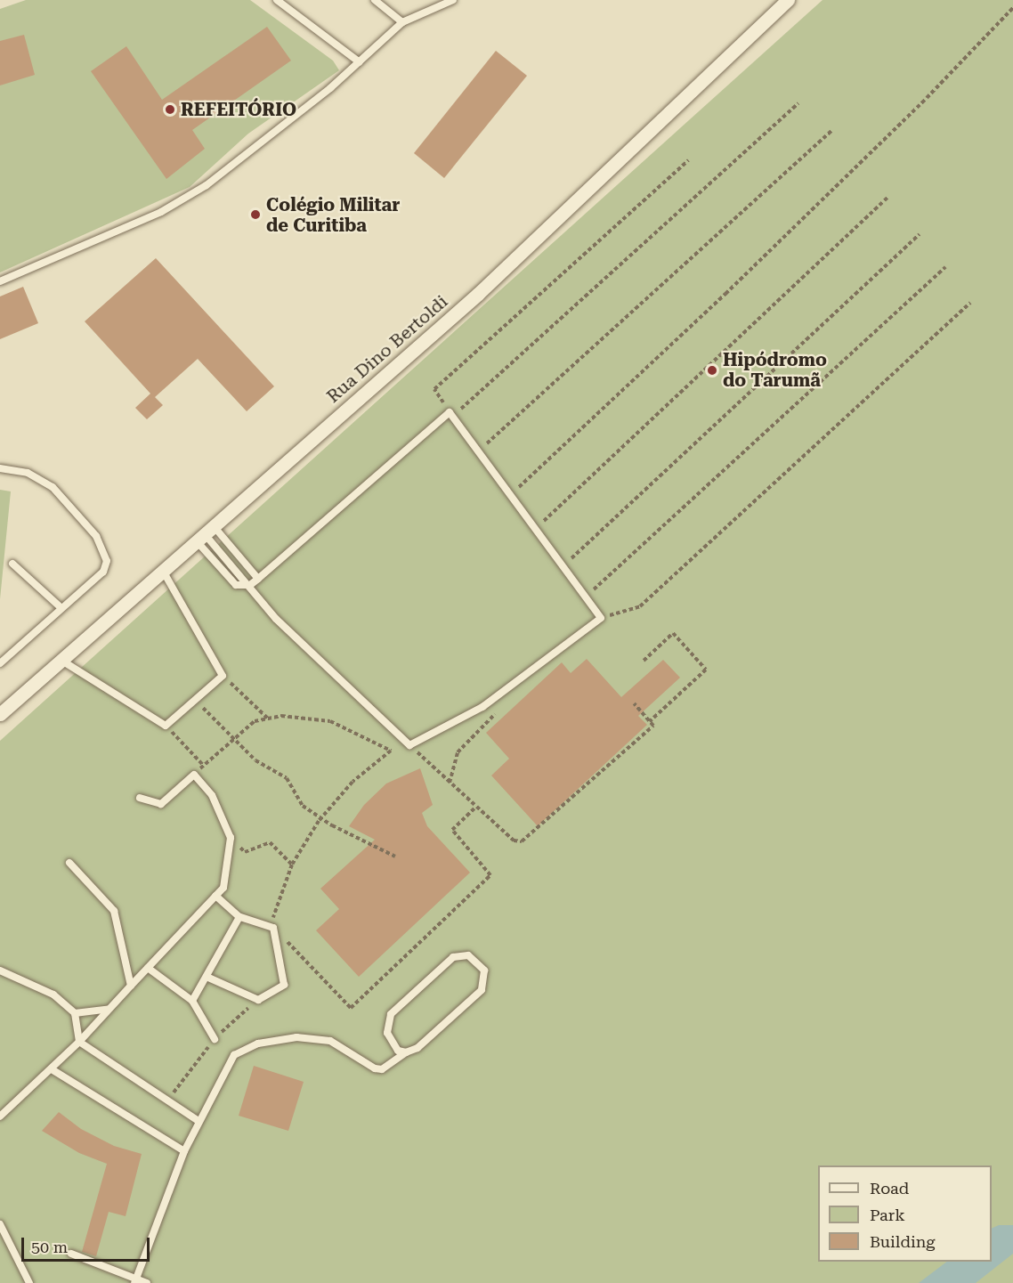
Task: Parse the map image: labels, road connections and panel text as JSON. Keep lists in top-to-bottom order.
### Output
{
  "streets": {
    "street": ["Rua Dino Bertoldi"]
  },
  "places": ["REFEITÓRIO", "Colégio Militar de Curitiba", "Hipódromo do Tarumã"],
  "legend": ["Road", "Park", "Building"],
  "scale_bar": "50 m"
}
